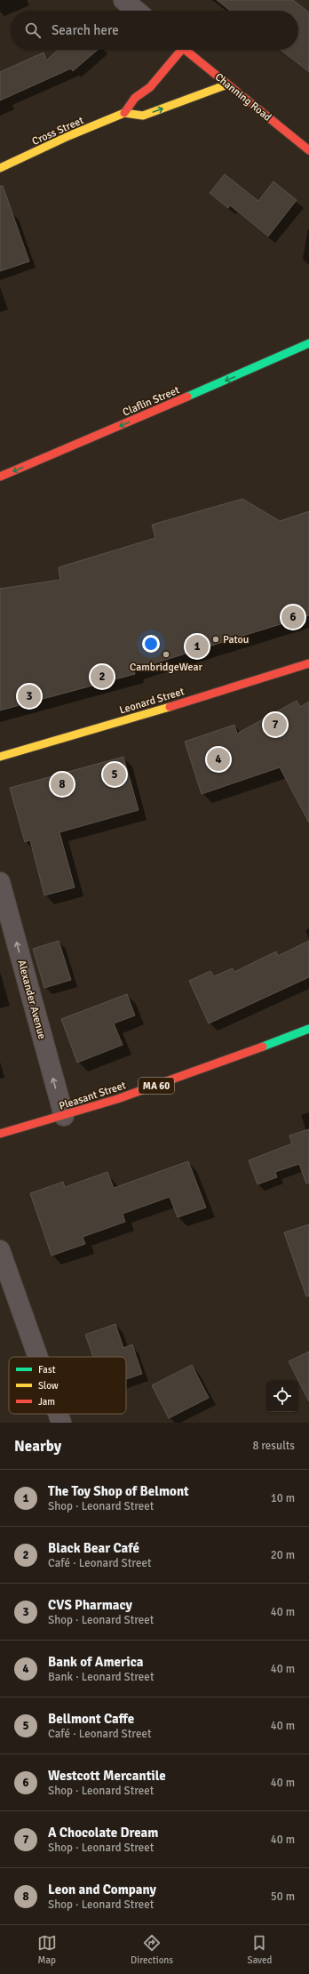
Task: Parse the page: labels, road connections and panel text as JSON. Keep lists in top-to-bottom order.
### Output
{
  "streets": {
    "street": [
      "Channing Road",
      "Cross Street",
      "Claflin Street",
      "Leonard Street",
      "Alexander Avenue",
      "MA 60",
      "Pleasant Street"
    ]
  },
  "crossings": [
    ["Channing Road", "Cross Street"],
    ["Alexander Avenue", "Pleasant Street"]
  ],
  "one_way": ["Cross Street", "Claflin Street", "Alexander Avenue"],
  "places": ["Patou", "CambridgeWear"],
  "legend": ["Fast", "Slow", "Jam"],
  "page": {
    "search": "Search here",
    "pins": [
      "6",
      "1",
      "2",
      "3",
      "7",
      "4",
      "5",
      "8"
    ],
    "heading": ["Nearby", "8 results"],
    "list": [
      {
        "mark": "1",
        "name": "The Toy Shop of Belmont",
        "note": "Shop · Leonard Street",
        "value": "10 m"
      },
      {
        "mark": "2",
        "name": "Black Bear Café",
        "note": "Café · Leonard Street",
        "value": "20 m"
      },
      {
        "mark": "3",
        "name": "CVS Pharmacy",
        "note": "Shop · Leonard Street",
        "value": "40 m"
      },
      {
        "mark": "4",
        "name": "Bank of America",
        "note": "Bank · Leonard Street",
        "value": "40 m"
      },
      {
        "mark": "5",
        "name": "Bellmont Caffe",
        "note": "Café · Leonard Street",
        "value": "40 m"
      },
      {
        "mark": "6",
        "name": "Westcott Mercantile",
        "note": "Shop · Leonard Street",
        "value": "40 m"
      },
      {
        "mark": "7",
        "name": "A Chocolate Dream",
        "note": "Shop · Leonard Street",
        "value": "40 m"
      },
      {
        "mark": "8",
        "name": "Leon and Company",
        "note": "Shop · Leonard Street",
        "value": "50 m"
      }
    ],
    "nav": ["Map", "Directions", "Saved"]
  }
}
